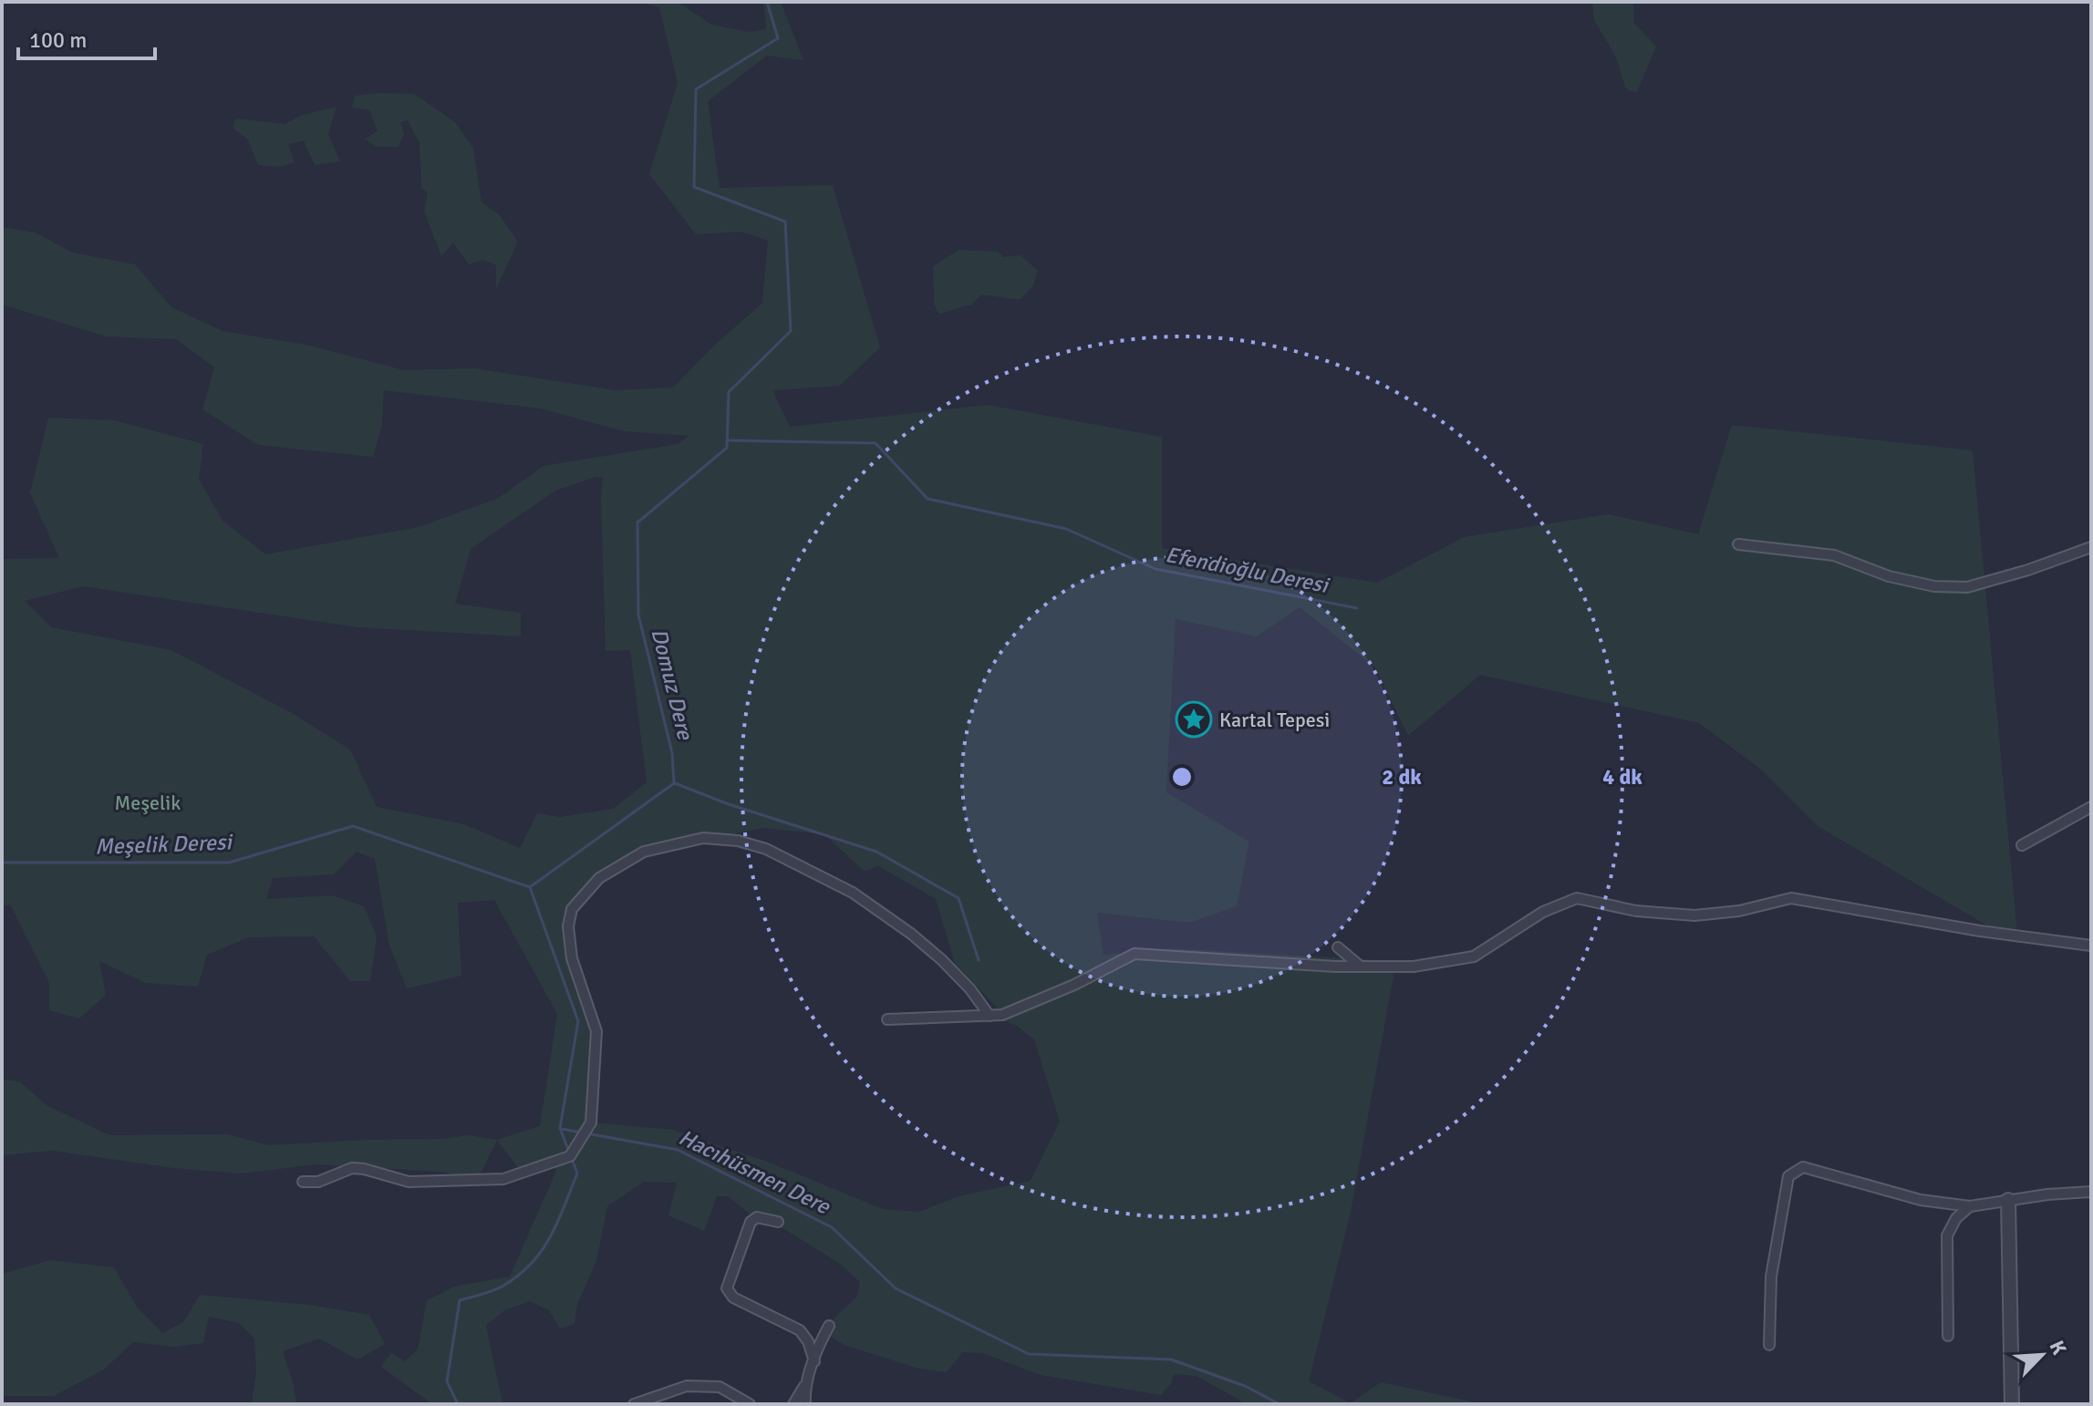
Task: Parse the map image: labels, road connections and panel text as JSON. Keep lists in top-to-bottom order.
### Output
{
  "water": [
    "Efendioğlu Deresi",
    "Domuz Dere",
    "Meşelik Deresi",
    "Hacıhüsmen Dere"
  ],
  "parks": ["Meşelik"],
  "places": {
    "place": ["Kartal Tepesi"]
  },
  "scale_bar": "100 m",
  "north": "top right",
  "rings": ["2 dk", "4 dk"]
}
